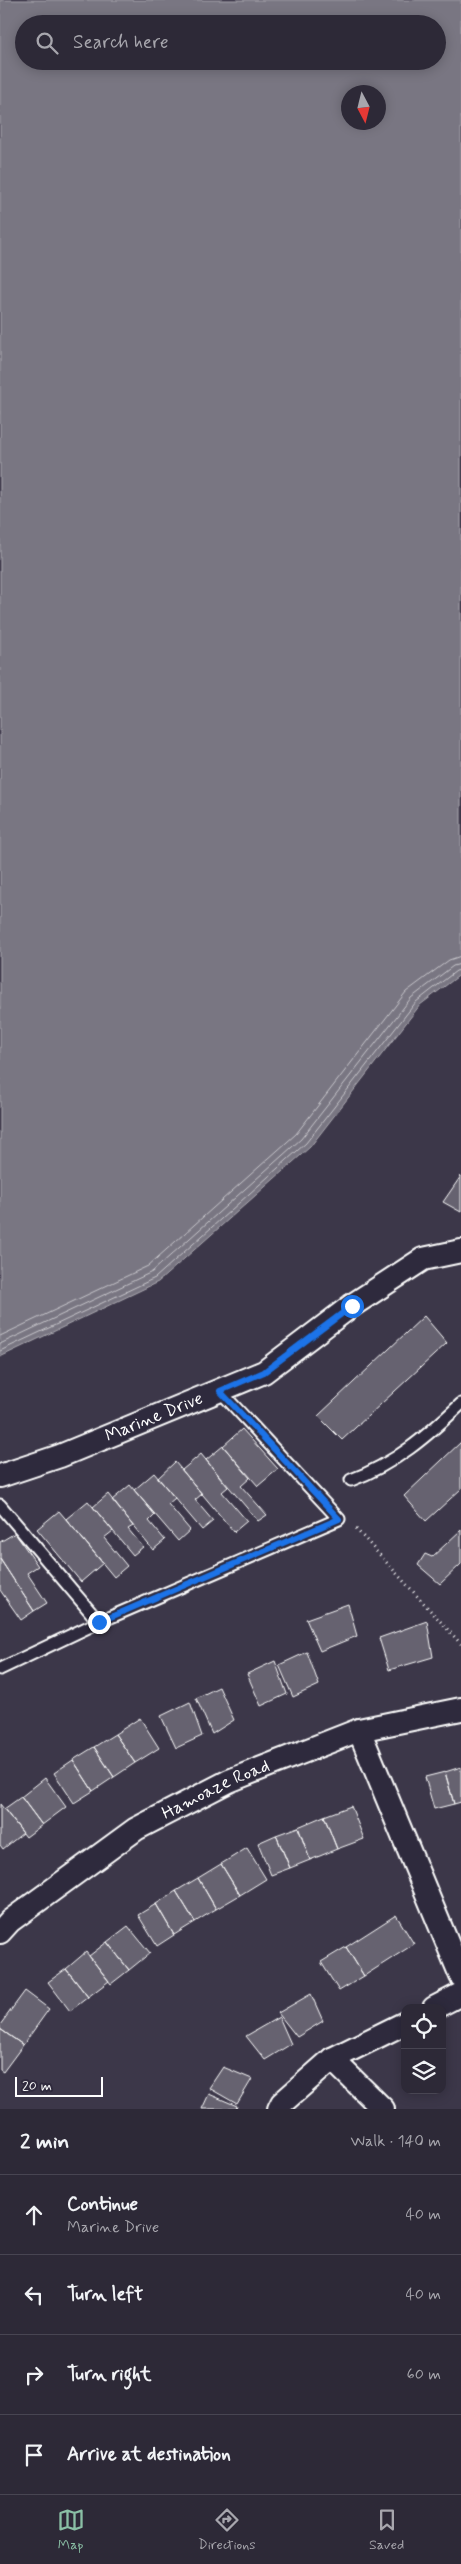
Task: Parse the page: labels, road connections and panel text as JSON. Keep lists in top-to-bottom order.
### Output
{
  "streets": {
    "street": ["Marine Drive", "Hamoaze Road"]
  },
  "scale_bar": "20 m",
  "north": "bottom",
  "page": {
    "search": "Search here",
    "scale": "20 m",
    "heading": ["2 min", "Walk · 140 m"],
    "list": [
      ["Continue", "Marine Drive", "40 m"],
      ["Turn left", "40 m"],
      ["Turn right", "60 m"],
      "Arrive at destination"
    ],
    "nav": ["Map", "Directions", "Saved"]
  }
}
